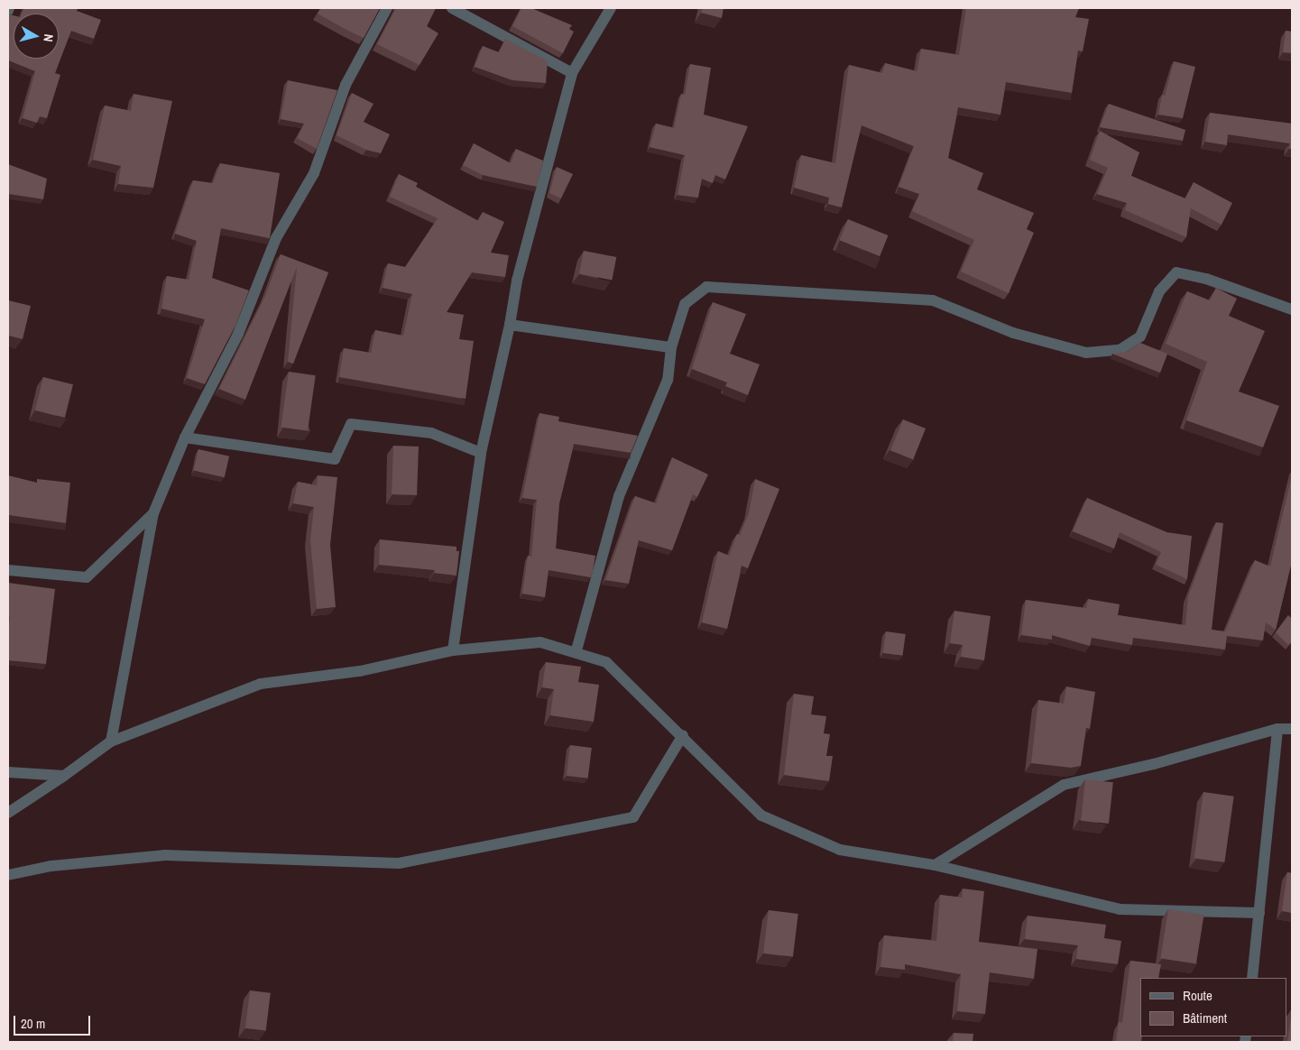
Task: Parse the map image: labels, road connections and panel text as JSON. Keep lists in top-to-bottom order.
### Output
{
  "legend": ["Route", "Bâtiment"],
  "scale_bar": "20 m",
  "north": "right"
}
